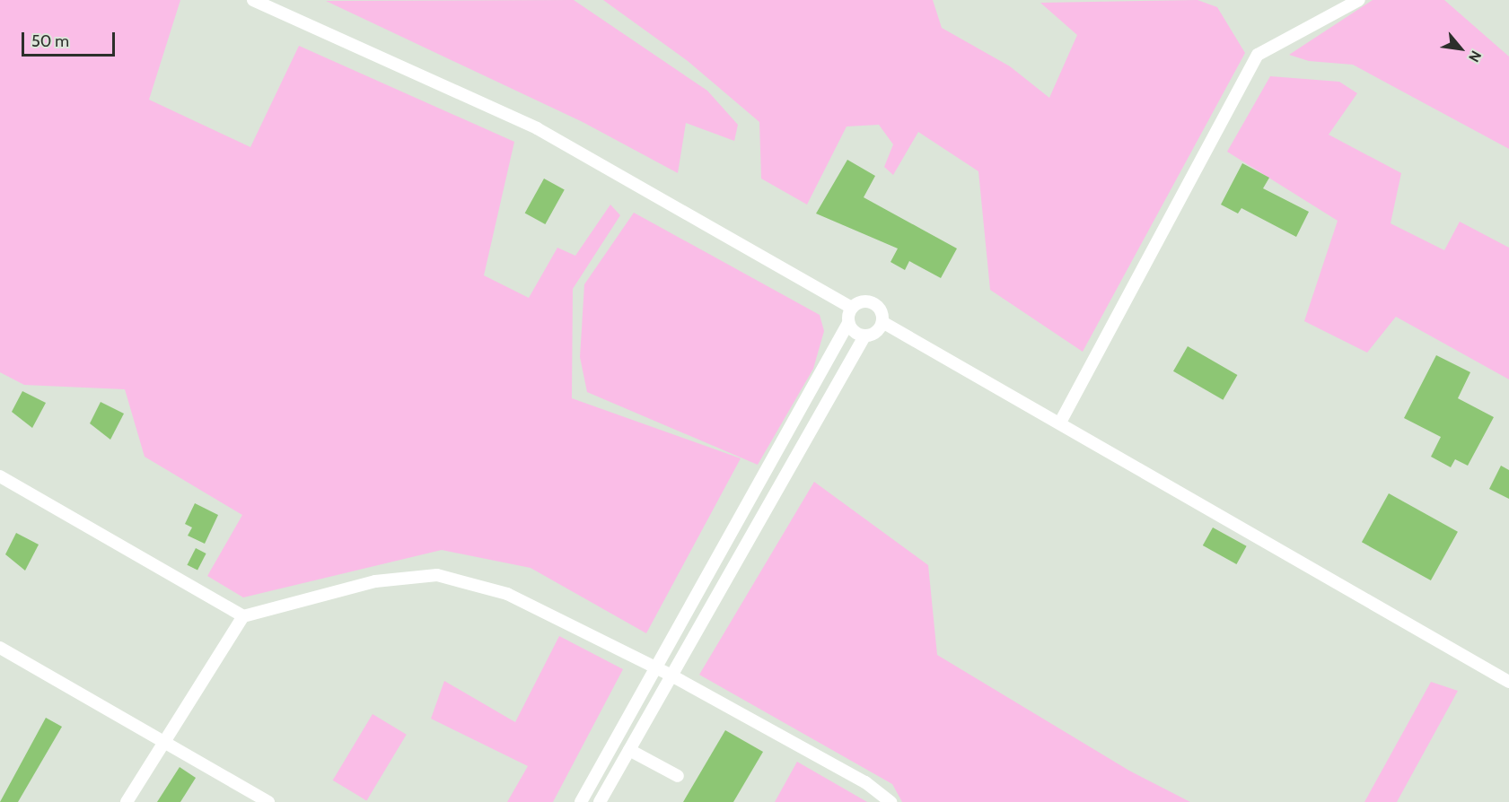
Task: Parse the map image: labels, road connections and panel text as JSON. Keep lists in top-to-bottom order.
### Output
{
  "scale_bar": "50 m",
  "north": "bottom right"
}
